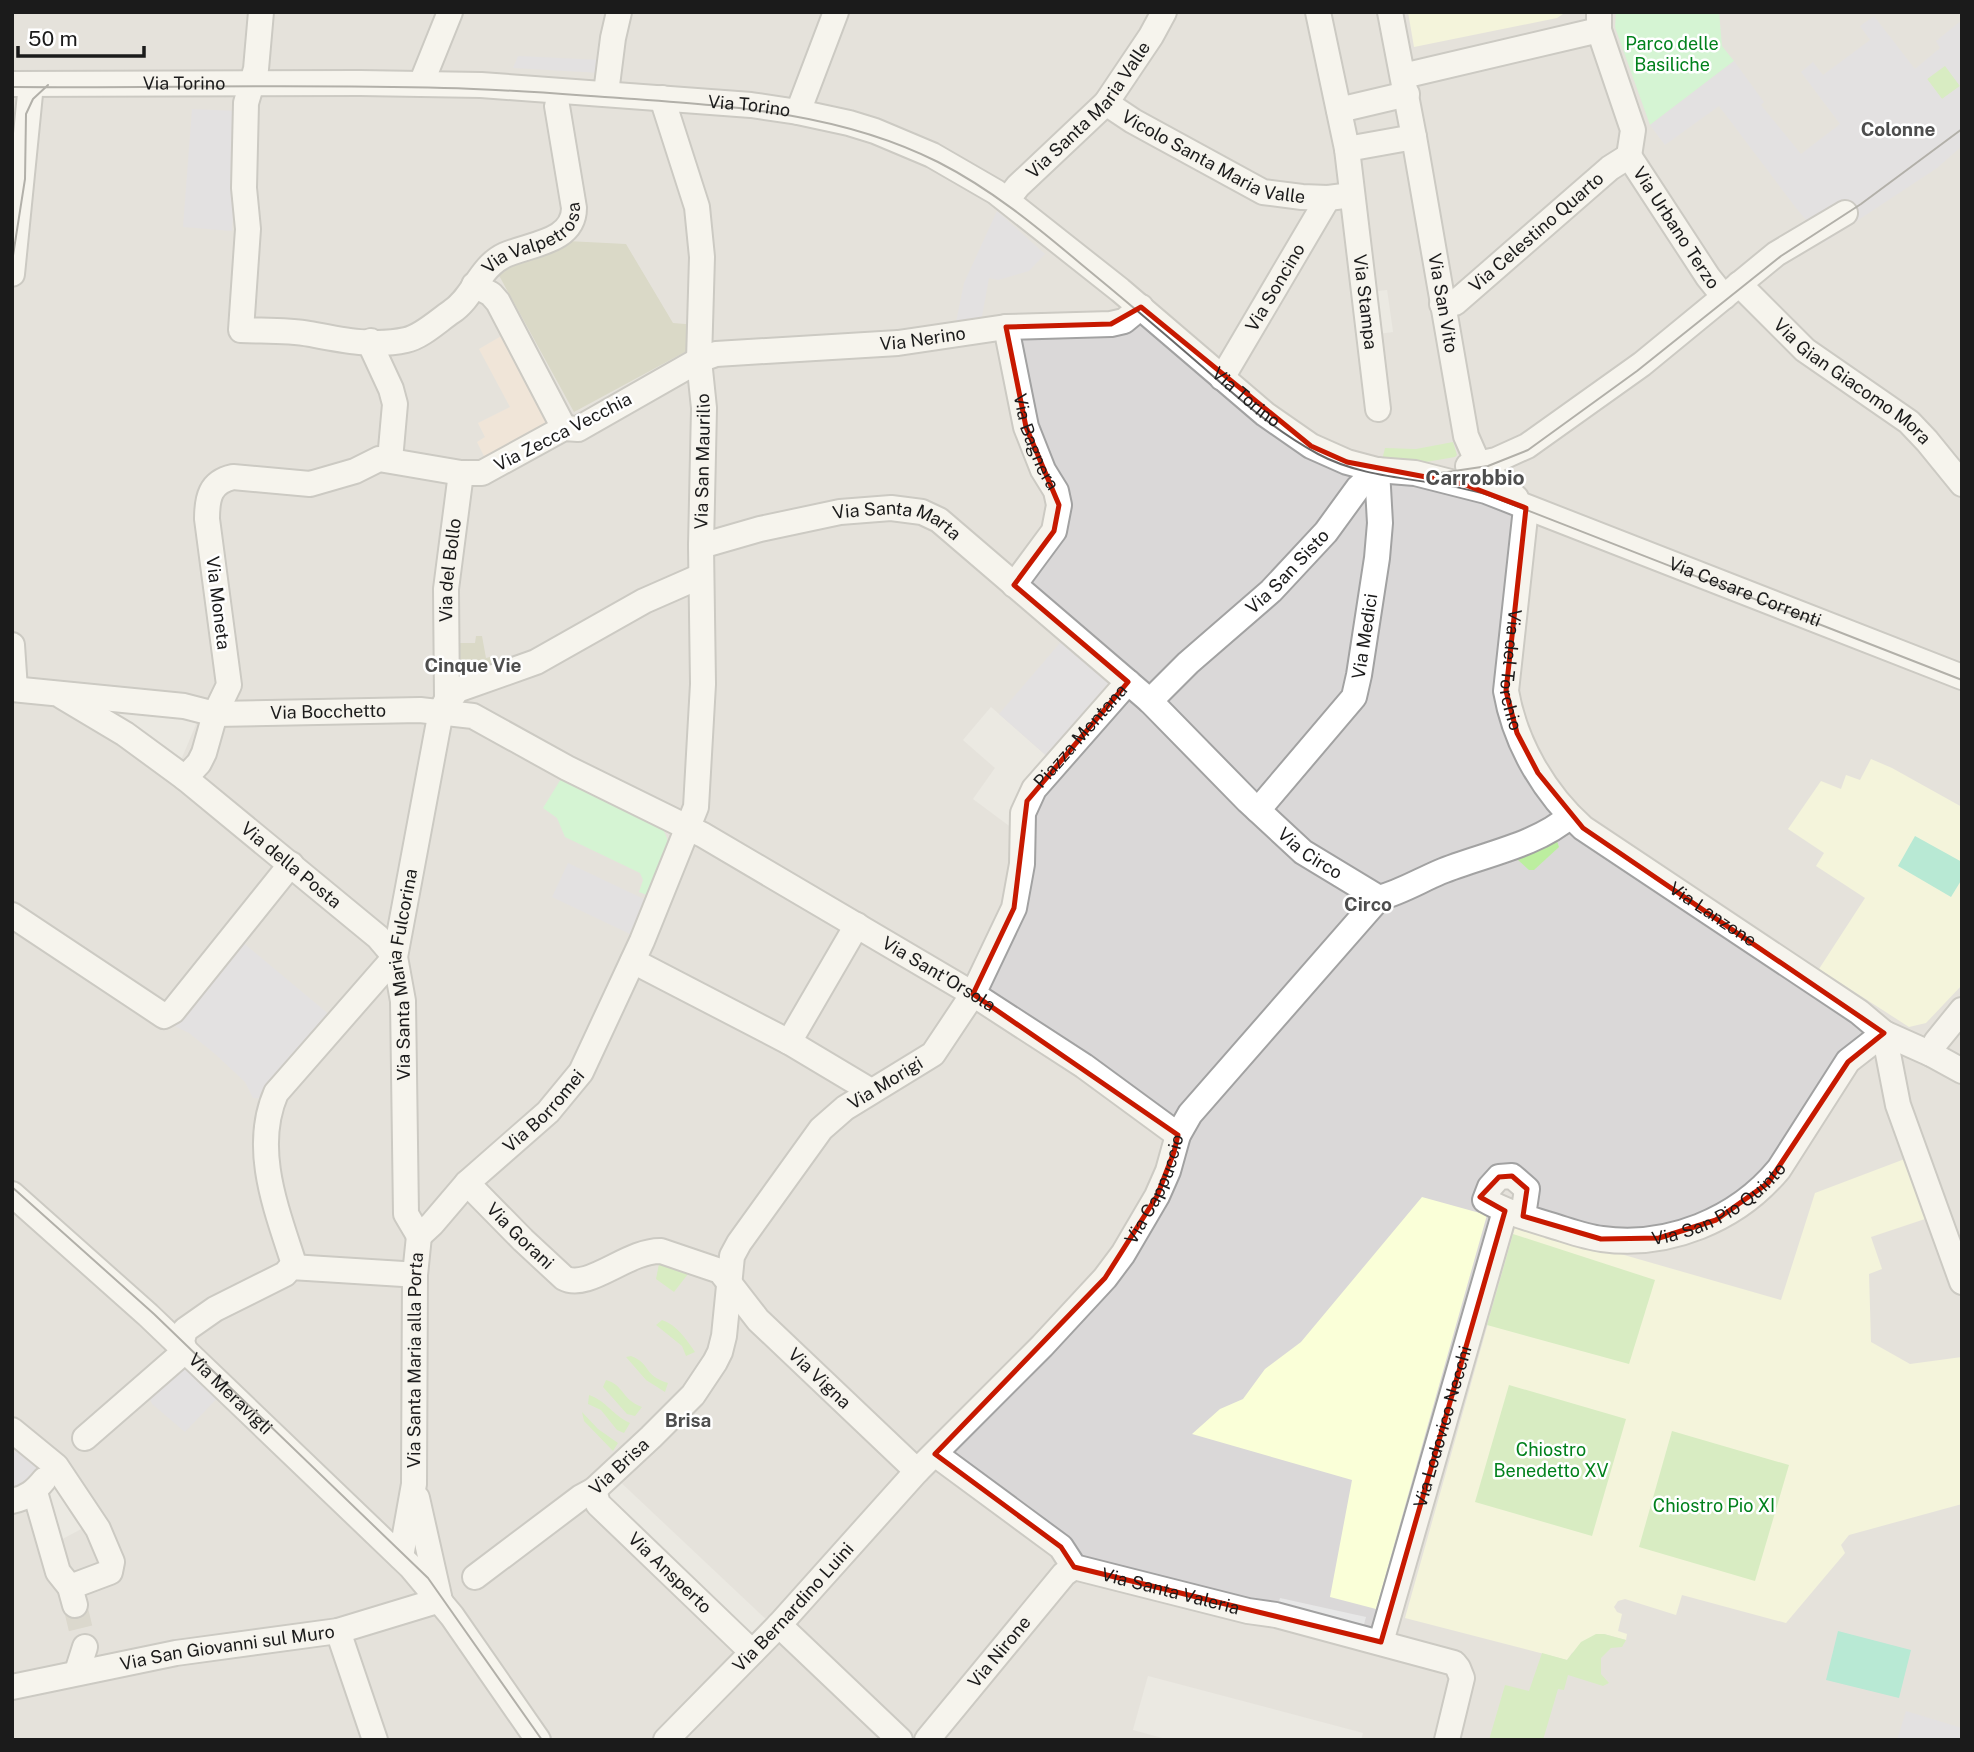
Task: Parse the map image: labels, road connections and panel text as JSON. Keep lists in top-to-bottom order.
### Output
{
  "streets": {
    "street": [
      "Via Torino",
      "Via Santa Maria Valle",
      "Vicolo Santa Maria Valle",
      "Via Urbano Terzo",
      "Via Celestino Quarto",
      "Via Valpetrosa",
      "Via Soncino",
      "Via Stampa",
      "Via San Vito",
      "Via Nerino",
      "Via Gian Giacomo Mora",
      "Via Zecca Vecchia",
      "Via Bagnera",
      "Via San Maurilio",
      "Via Santa Marta",
      "Via San Sisto",
      "Via del Bollo",
      "Via Cesare Correnti",
      "Via Moneta",
      "Via Medici",
      "Via del Torchio",
      "Via Bocchetto",
      "Piazza Mentana",
      "Via Circo",
      "Via della Posta",
      "Via Lanzone",
      "Via Sant'Orsola",
      "Via Santa Maria Fulcorina",
      "Via Morigi",
      "Via Borromei",
      "Via Cappuccio",
      "Via San Pio Quinto",
      "Via Gorani",
      "Via Santa Maria alla Porta",
      "Via Vigna",
      "Via Meravigli",
      "Via Lodovico Necchi",
      "Via Brisa",
      "Via Ansperto",
      "Via Santa Valeria",
      "Via Bernardino Luini",
      "Via San Giovanni sul Muro",
      "Via Nirone"
    ]
  },
  "crossings": [
    ["Via Torino", "Via Santa Maria Valle"],
    ["Via Torino", "Via Soncino"],
    ["Via Torino", "Via Nerino"],
    ["Via Torino", "Via San Maurilio"],
    ["Via Torino", "Via San Sisto"],
    ["Via Torino", "Via Medici"],
    ["Via Santa Maria Valle", "Vicolo Santa Maria Valle"],
    ["Vicolo Santa Maria Valle", "Via Soncino"],
    ["Via Urbano Terzo", "Via Celestino Quarto"],
    ["Via Urbano Terzo", "Via Gian Giacomo Mora"],
    ["Via Celestino Quarto", "Via San Vito"],
    ["Via Nerino", "Via Zecca Vecchia"],
    ["Via Nerino", "Via Bagnera"],
    ["Via Nerino", "Via San Maurilio"],
    ["Via Zecca Vecchia", "Via San Maurilio"],
    ["Via Zecca Vecchia", "Via del Bollo"],
    ["Via Bagnera", "Via Santa Marta"],
    ["Via San Maurilio", "Via Santa Marta"],
    ["Via San Maurilio", "Via Sant'Orsola"],
    ["Via San Maurilio", "Via Borromei"],
    ["Via Santa Marta", "Piazza Mentana"],
    ["Via San Sisto", "Via Medici"],
    ["Via San Sisto", "Via Circo"],
    ["Via del Bollo", "Via Bocchetto"],
    ["Via del Bollo", "Via Santa Maria Fulcorina"],
    ["Via Cesare Correnti", "Via del Torchio"],
    ["Via Moneta", "Via Bocchetto"],
    ["Via Moneta", "Via della Posta"],
    ["Via Medici", "Via Circo"],
    ["Via del Torchio", "Via Lanzone"],
    ["Via Bocchetto", "Via della Posta"],
    ["Via Bocchetto", "Via Sant'Orsola"],
    ["Via Bocchetto", "Via Santa Maria Fulcorina"],
    ["Piazza Mentana", "Via Circo"],
    ["Piazza Mentana", "Via Morigi"],
    ["Via Circo", "Via Cappuccio"],
    ["Via della Posta", "Via Santa Maria Fulcorina"],
    ["Via Lanzone", "Via San Pio Quinto"],
    ["Via Sant'Orsola", "Via Morigi"],
    ["Via Sant'Orsola", "Via Borromei"],
    ["Via Sant'Orsola", "Via Cappuccio"],
    ["Via Santa Maria Fulcorina", "Via Borromei"],
    ["Via Santa Maria Fulcorina", "Via Santa Maria alla Porta"],
    ["Via Morigi", "Via Gorani"],
    ["Via Morigi", "Via Vigna"],
    ["Via Morigi", "Via Brisa"],
    ["Via Borromei", "Via Gorani"],
    ["Via Borromei", "Via Santa Maria alla Porta"],
    ["Via Cappuccio", "Via Vigna"],
    ["Via Cappuccio", "Via Bernardino Luini"],
    ["Via San Pio Quinto", "Via Lodovico Necchi"],
    ["Via Gorani", "Via Vigna"],
    ["Via Gorani", "Via Brisa"],
    ["Via Santa Maria alla Porta", "Via Meravigli"],
    ["Via Santa Maria alla Porta", "Via San Giovanni sul Muro"],
    ["Via Vigna", "Via Brisa"],
    ["Via Vigna", "Via Bernardino Luini"],
    ["Via Meravigli", "Via San Giovanni sul Muro"],
    ["Via Lodovico Necchi", "Via Santa Valeria"],
    ["Via Brisa", "Via Ansperto"],
    ["Via Ansperto", "Via Bernardino Luini"],
    ["Via Santa Valeria", "Via Nirone"]
  ],
  "districts": [
    "Colonne",
    "Carrobbio",
    "Cinque Vie",
    "Circo",
    "Brisa"
  ],
  "parks": ["Parco delle Basiliche", "Chiostro Benedetto XV", "Chiostro Pio XI"],
  "scale_bar": "50 m"
}
